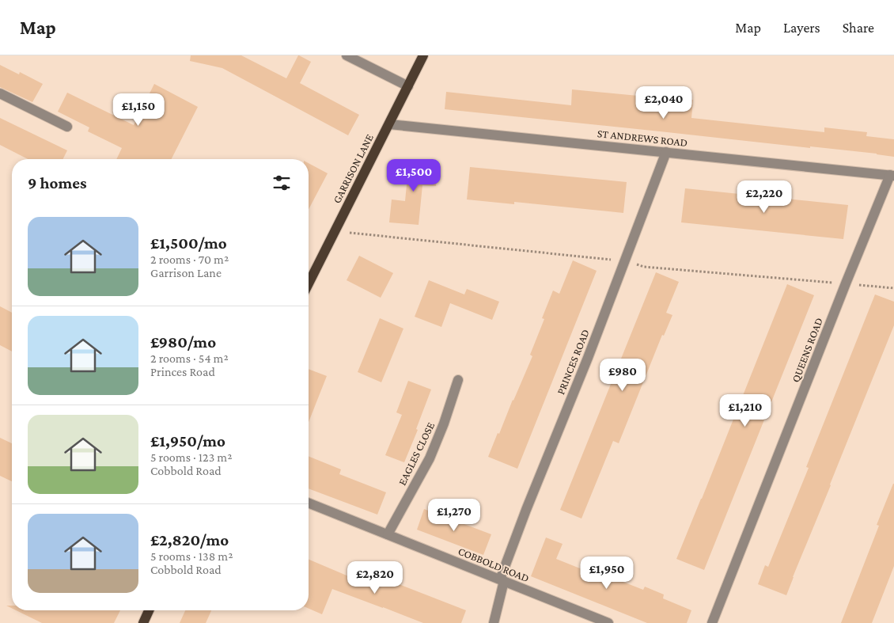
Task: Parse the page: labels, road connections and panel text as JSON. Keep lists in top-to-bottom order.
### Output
{
  "streets": {
    "main road": ["GARRISON LANE"],
    "street": [
      "ST ANDREWS ROAD",
      "QUEENS ROAD",
      "PRINCES ROAD",
      "EAGLES CLOSE",
      "COBBOLD ROAD"
    ]
  },
  "crossings": [
    ["ST ANDREWS ROAD", "GARRISON LANE"],
    ["ST ANDREWS ROAD", "QUEENS ROAD"],
    ["ST ANDREWS ROAD", "PRINCES ROAD"],
    ["PRINCES ROAD", "COBBOLD ROAD"],
    ["EAGLES CLOSE", "COBBOLD ROAD"]
  ],
  "page": {
    "header": "Map",
    "nav": ["Map", "Layers", "Share"],
    "price": [
      "£2,040",
      "£1,150",
      "£1,500",
      "£2,220",
      "£980",
      "£1,210",
      "£1,270",
      "£1,950",
      "£2,820"
    ],
    "heading": "9 homes",
    "list": [
      {
        "name": "£1,500/mo",
        "note": "2 rooms · 70 m² · Garrison Lane"
      },
      {
        "name": "£980/mo",
        "note": "2 rooms · 54 m² · Princes Road"
      },
      {
        "name": "£1,950/mo",
        "note": "5 rooms · 123 m² · Cobbold Road"
      },
      {
        "name": "£2,820/mo",
        "note": "5 rooms · 138 m² · Cobbold Road"
      }
    ]
  }
}
